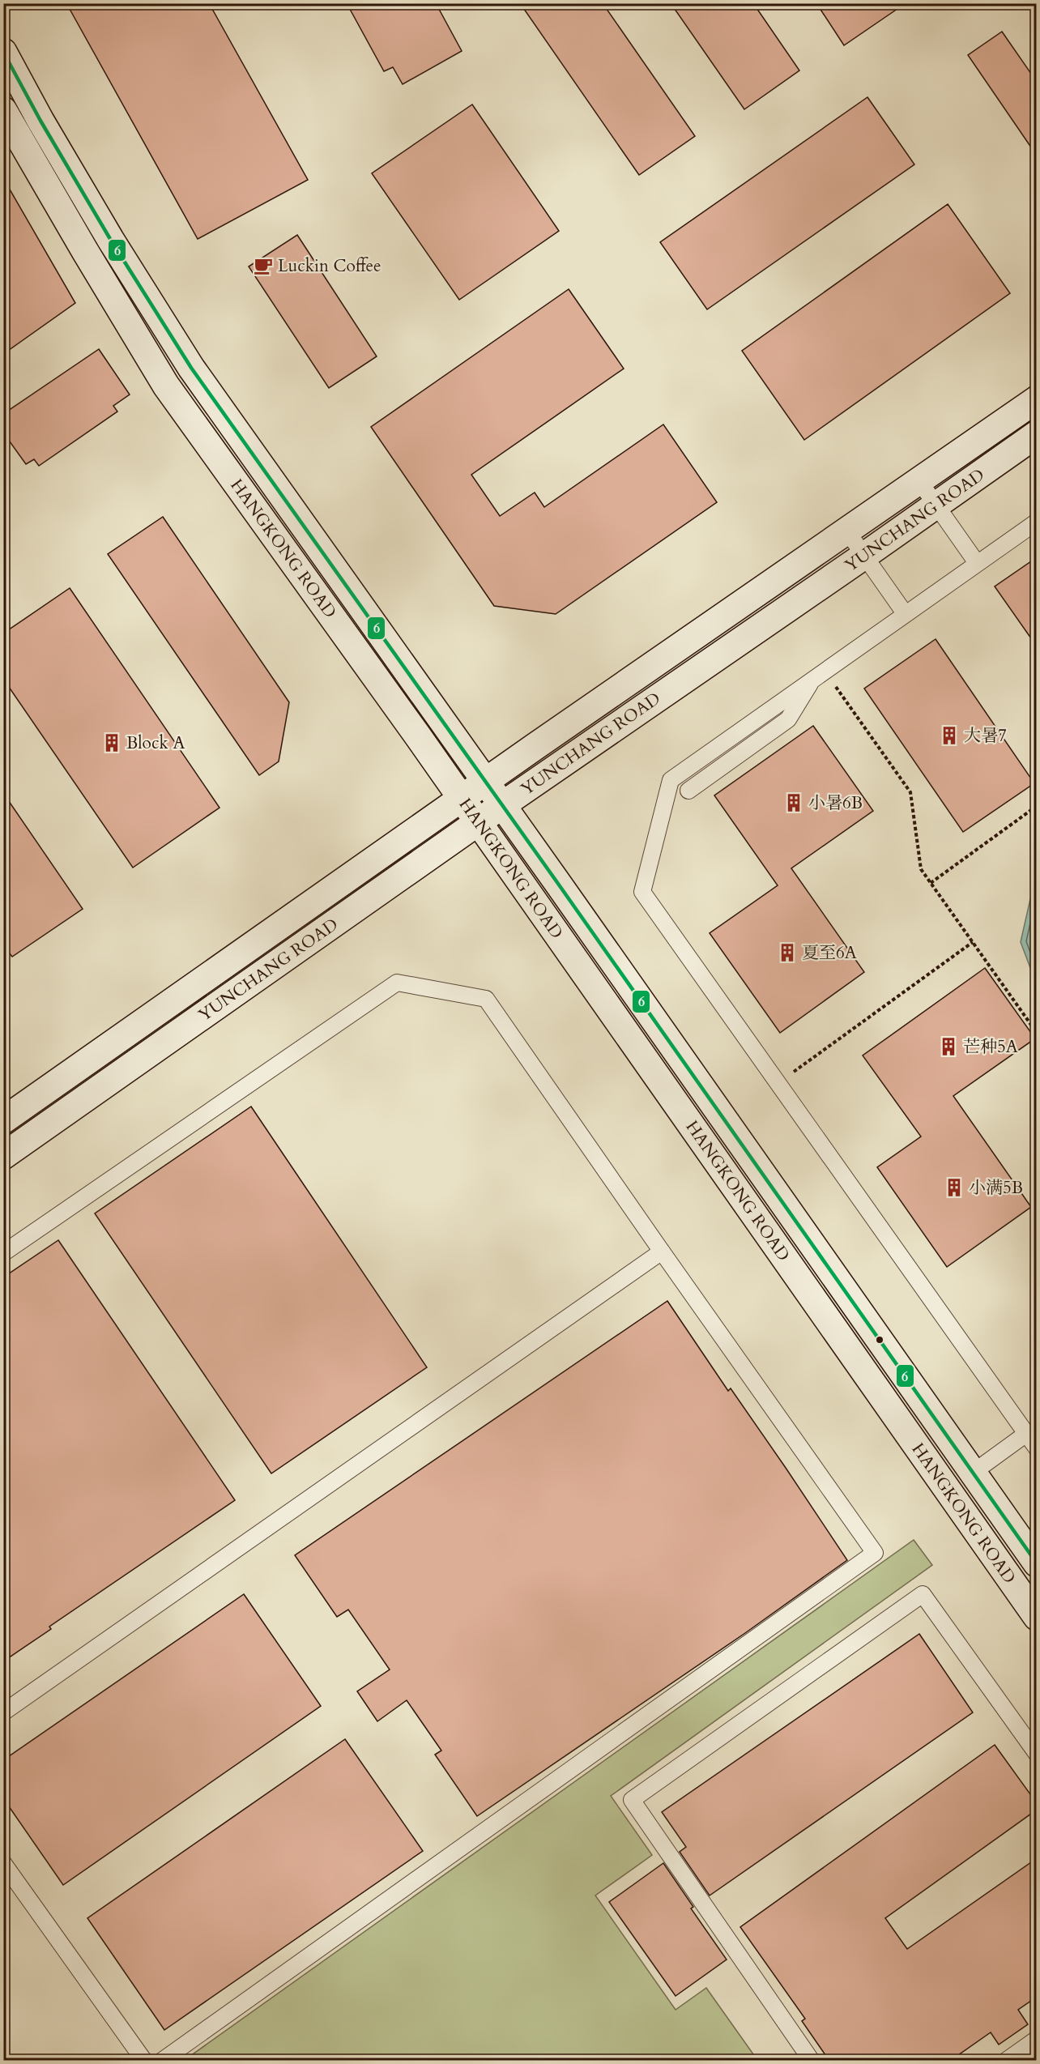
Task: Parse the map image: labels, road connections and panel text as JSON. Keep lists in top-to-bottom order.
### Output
{
  "streets": {
    "street": ["YUNCHANG ROAD", "HANGKONG ROAD"]
  },
  "crossings": [
    ["YUNCHANG ROAD", "HANGKONG ROAD"]
  ],
  "places": {
    "cafe": ["Luckin Coffee"],
    "building": [
      "大暑7",
      "Block A",
      "小暑6B",
      "夏至6A",
      "芒种5A",
      "小满5B"
    ]
  },
  "lines": ["transit line 6"]
}
